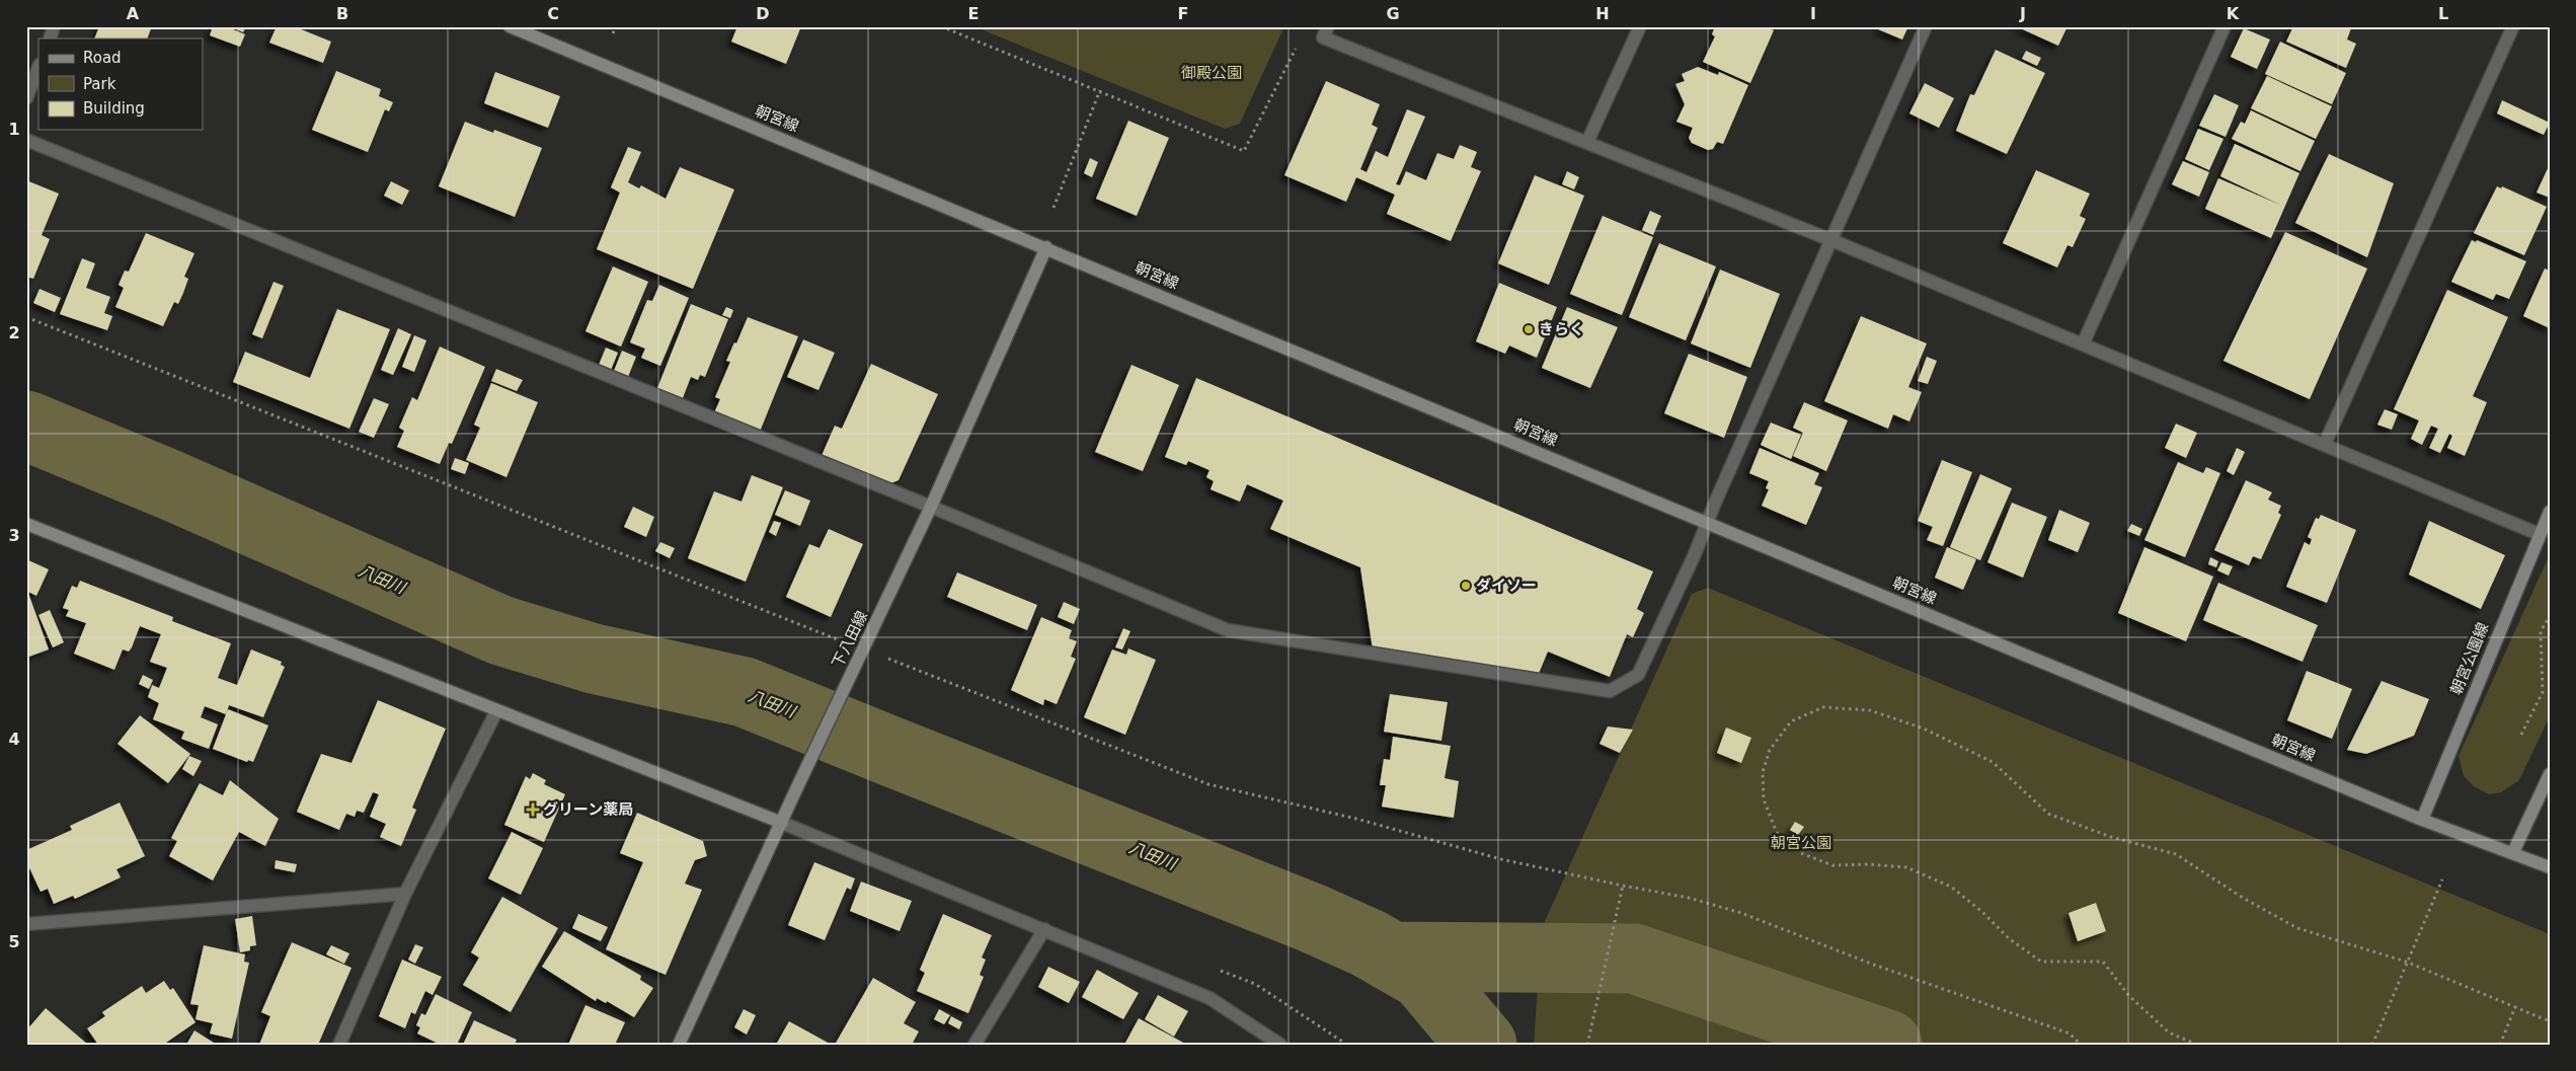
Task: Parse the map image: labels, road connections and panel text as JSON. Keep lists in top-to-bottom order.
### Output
{
  "streets": {
    "street": ["朝宮線", "下八田線", "朝宮公園線"]
  },
  "crossings": [
    ["朝宮線", "下八田線"],
    ["朝宮線", "朝宮公園線"]
  ],
  "water": ["八田川"],
  "parks": ["御殿公園", "朝宮公園"],
  "places": {
    "other": ["きらく", "ダイソー"],
    "health": ["グリーン薬局"]
  },
  "legend": ["Road", "Park", "Building"],
  "grid": {
    "columns": [
      "A",
      "B",
      "C",
      "D",
      "E",
      "F",
      "G",
      "H",
      "I",
      "J",
      "K",
      "L"
    ],
    "rows": [
      "1",
      "2",
      "3",
      "4",
      "5"
    ]
  }
}
